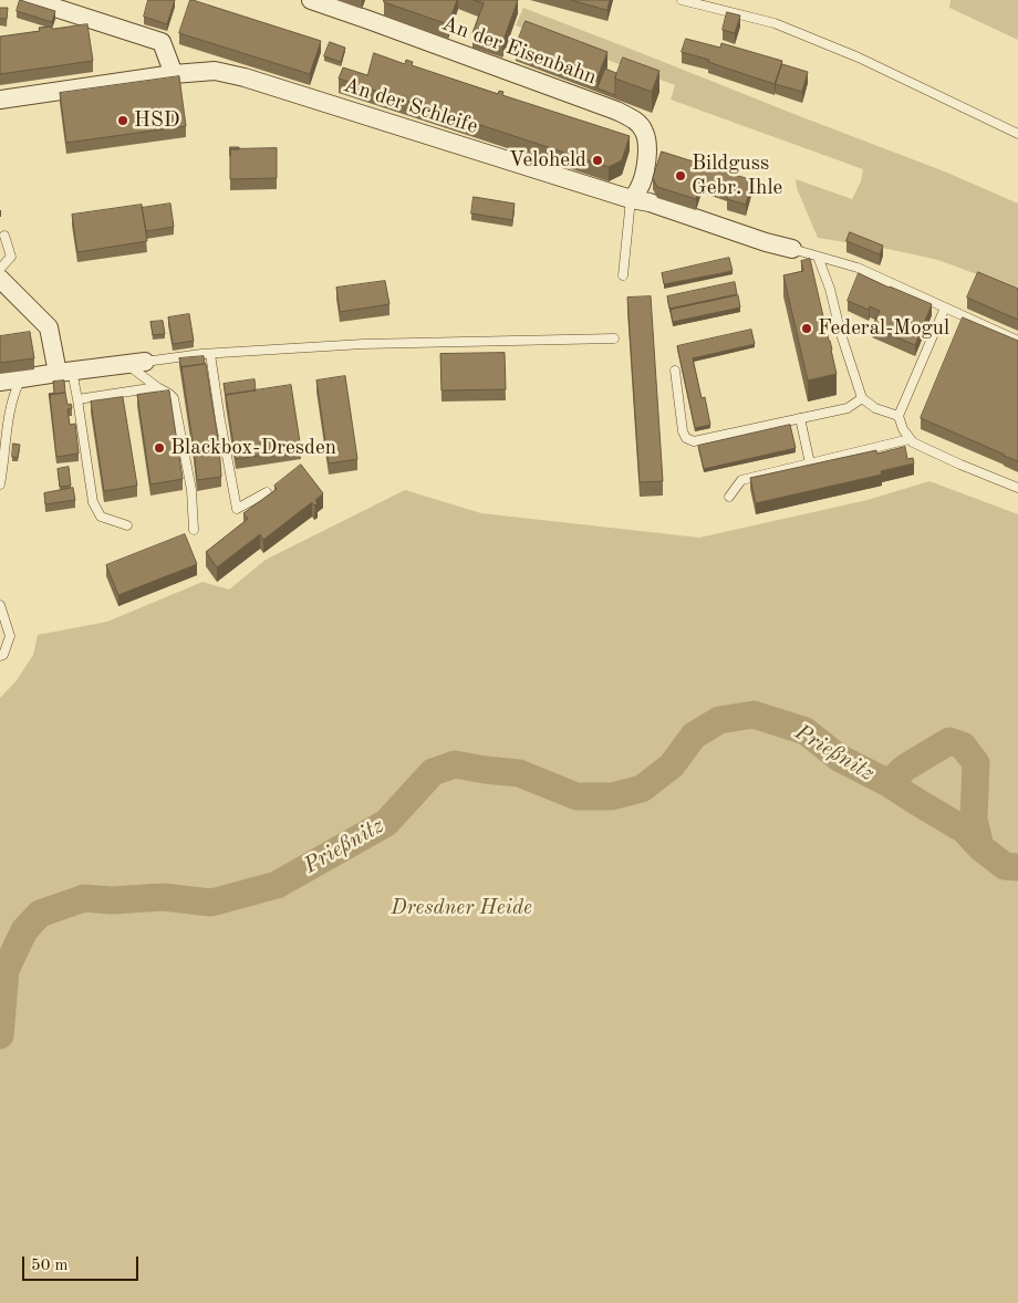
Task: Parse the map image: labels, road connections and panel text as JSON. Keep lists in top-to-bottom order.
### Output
{
  "streets": {
    "street": ["An der Eisenbahn", "An der Schleife"]
  },
  "crossings": [
    ["An der Eisenbahn", "An der Schleife"]
  ],
  "water": ["Prießnitz"],
  "parks": ["Dresdner Heide"],
  "places": [
    "HSD",
    "Veloheld",
    "Bildguss Gebr. Ihle",
    "Federal-Mogul",
    "Blackbox-Dresden"
  ],
  "scale_bar": "50 m"
}
